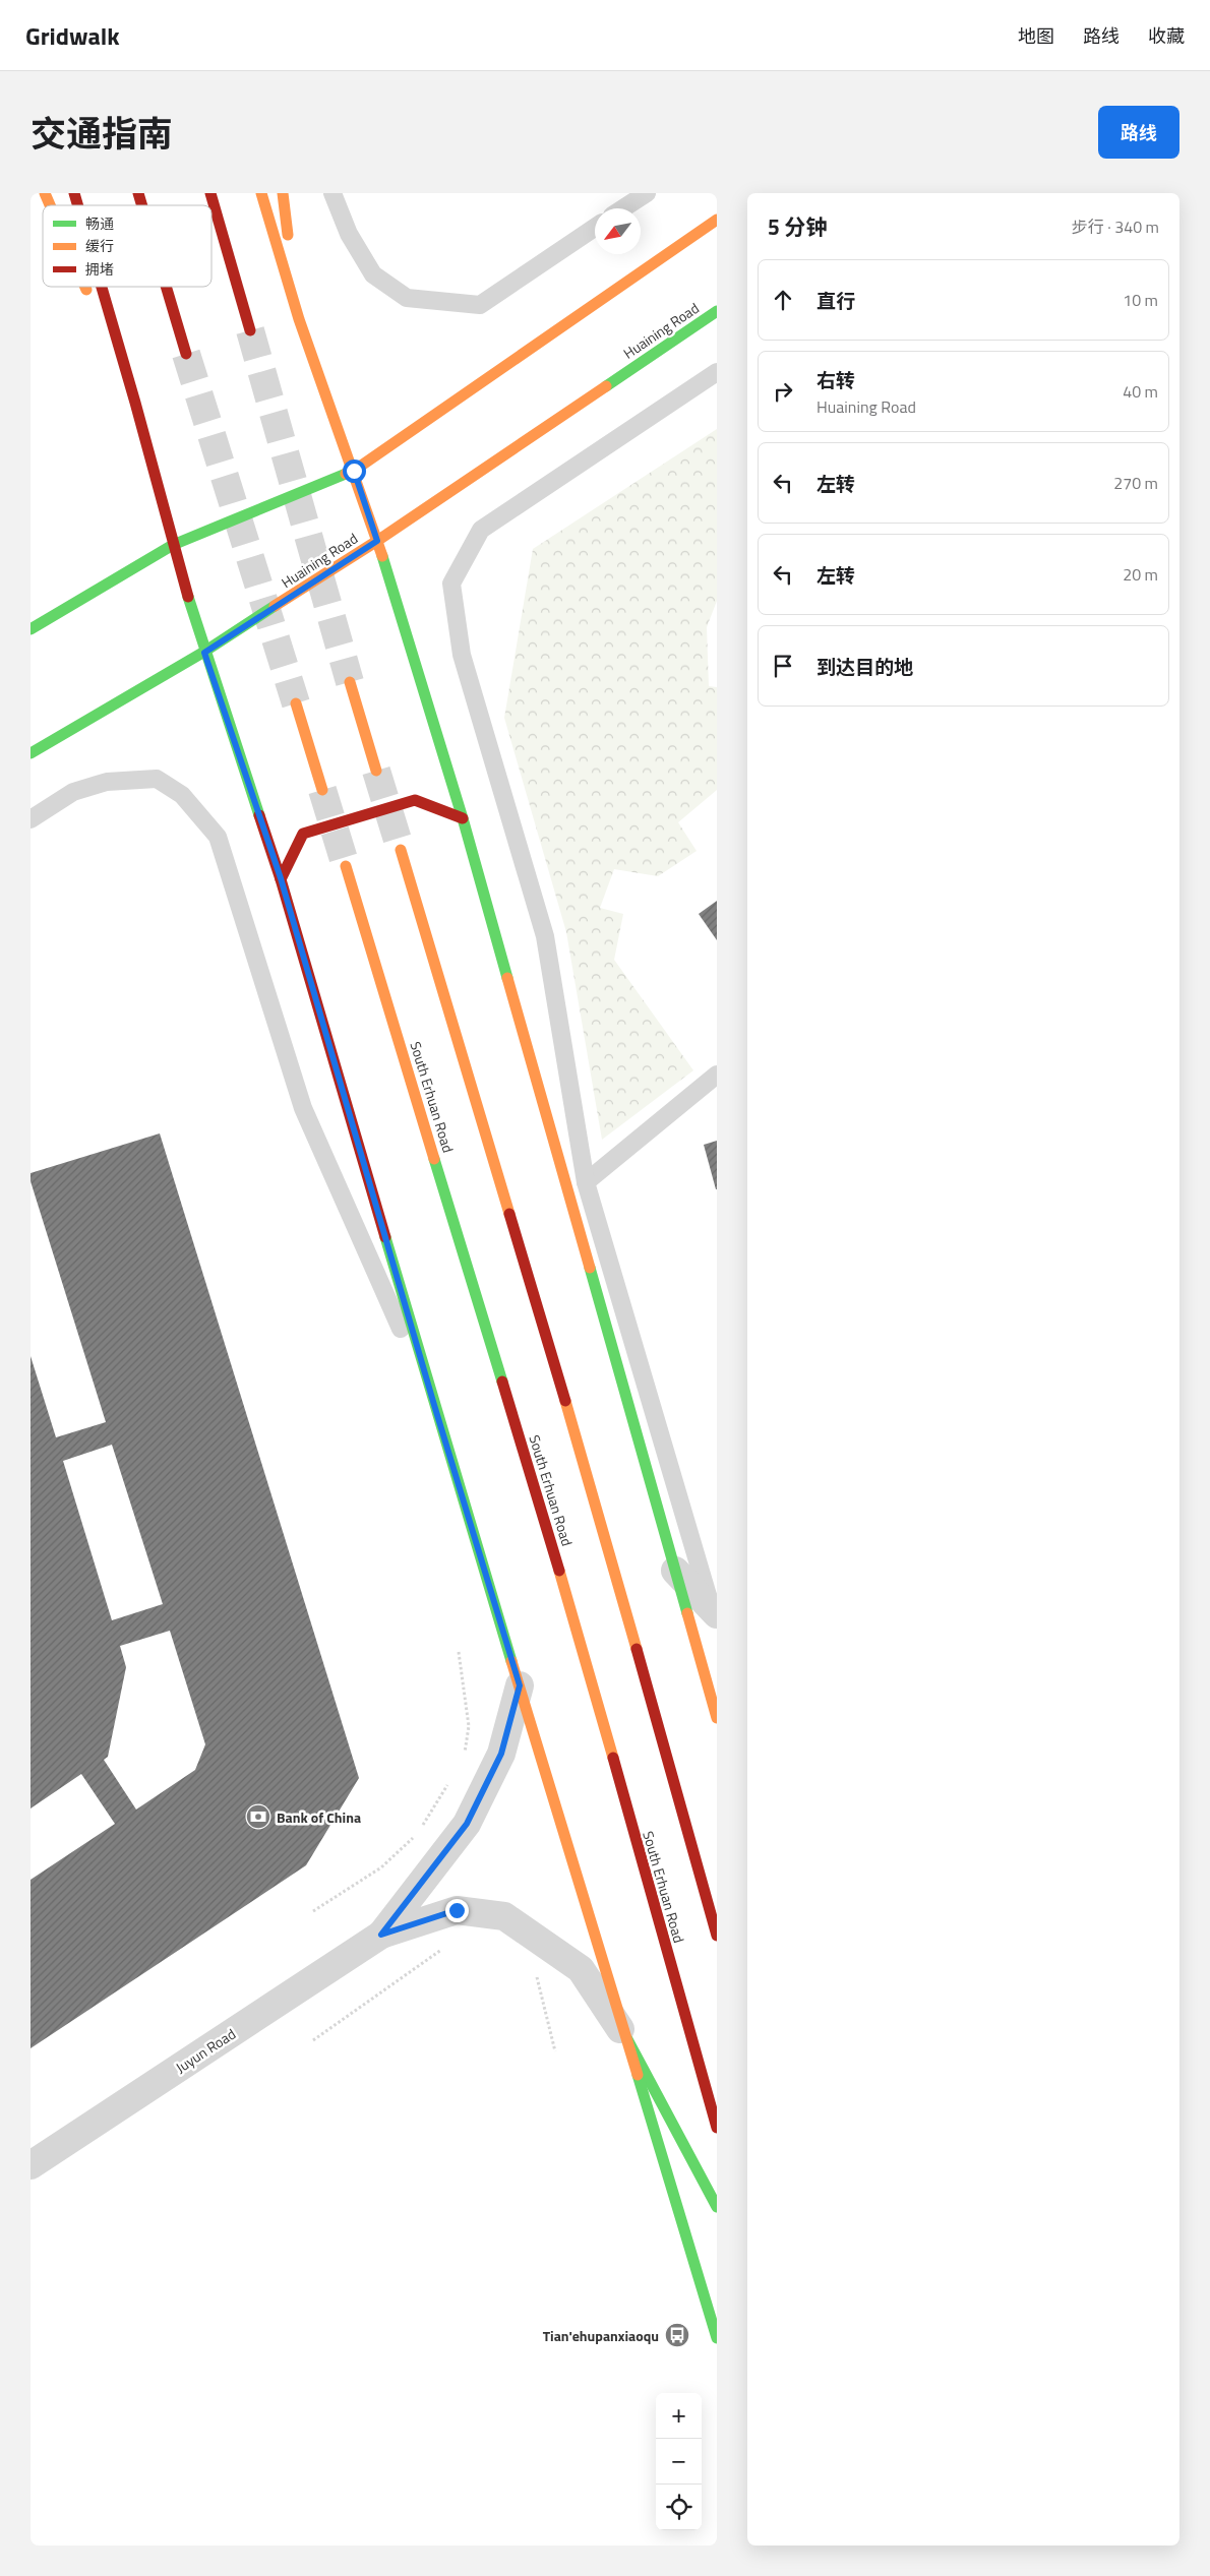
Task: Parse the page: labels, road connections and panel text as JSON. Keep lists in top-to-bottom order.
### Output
{
  "streets": {
    "main road": ["Huaining Road", "South Erhuan Road"],
    "street": ["Juyun Road"]
  },
  "places": {
    "bank": ["Bank of China"],
    "bus stop": ["Tian'ehupanxiaoqu"]
  },
  "legend": ["畅通", "缓行", "拥堵"],
  "north": "bottom left",
  "page": {
    "header": "Gridwalk",
    "nav": ["地图", "路线", "收藏"],
    "title": "交通指南",
    "buttons": "路线",
    "heading": ["5 分钟", "步行 · 340 m"],
    "list": [
      ["直行", "10 m"],
      ["右转", "Huaining Road", "40 m"],
      ["左转", "270 m"],
      ["左转", "20 m"],
      "到达目的地"
    ],
    "map_buttons": ["+", "−"]
  }
}
